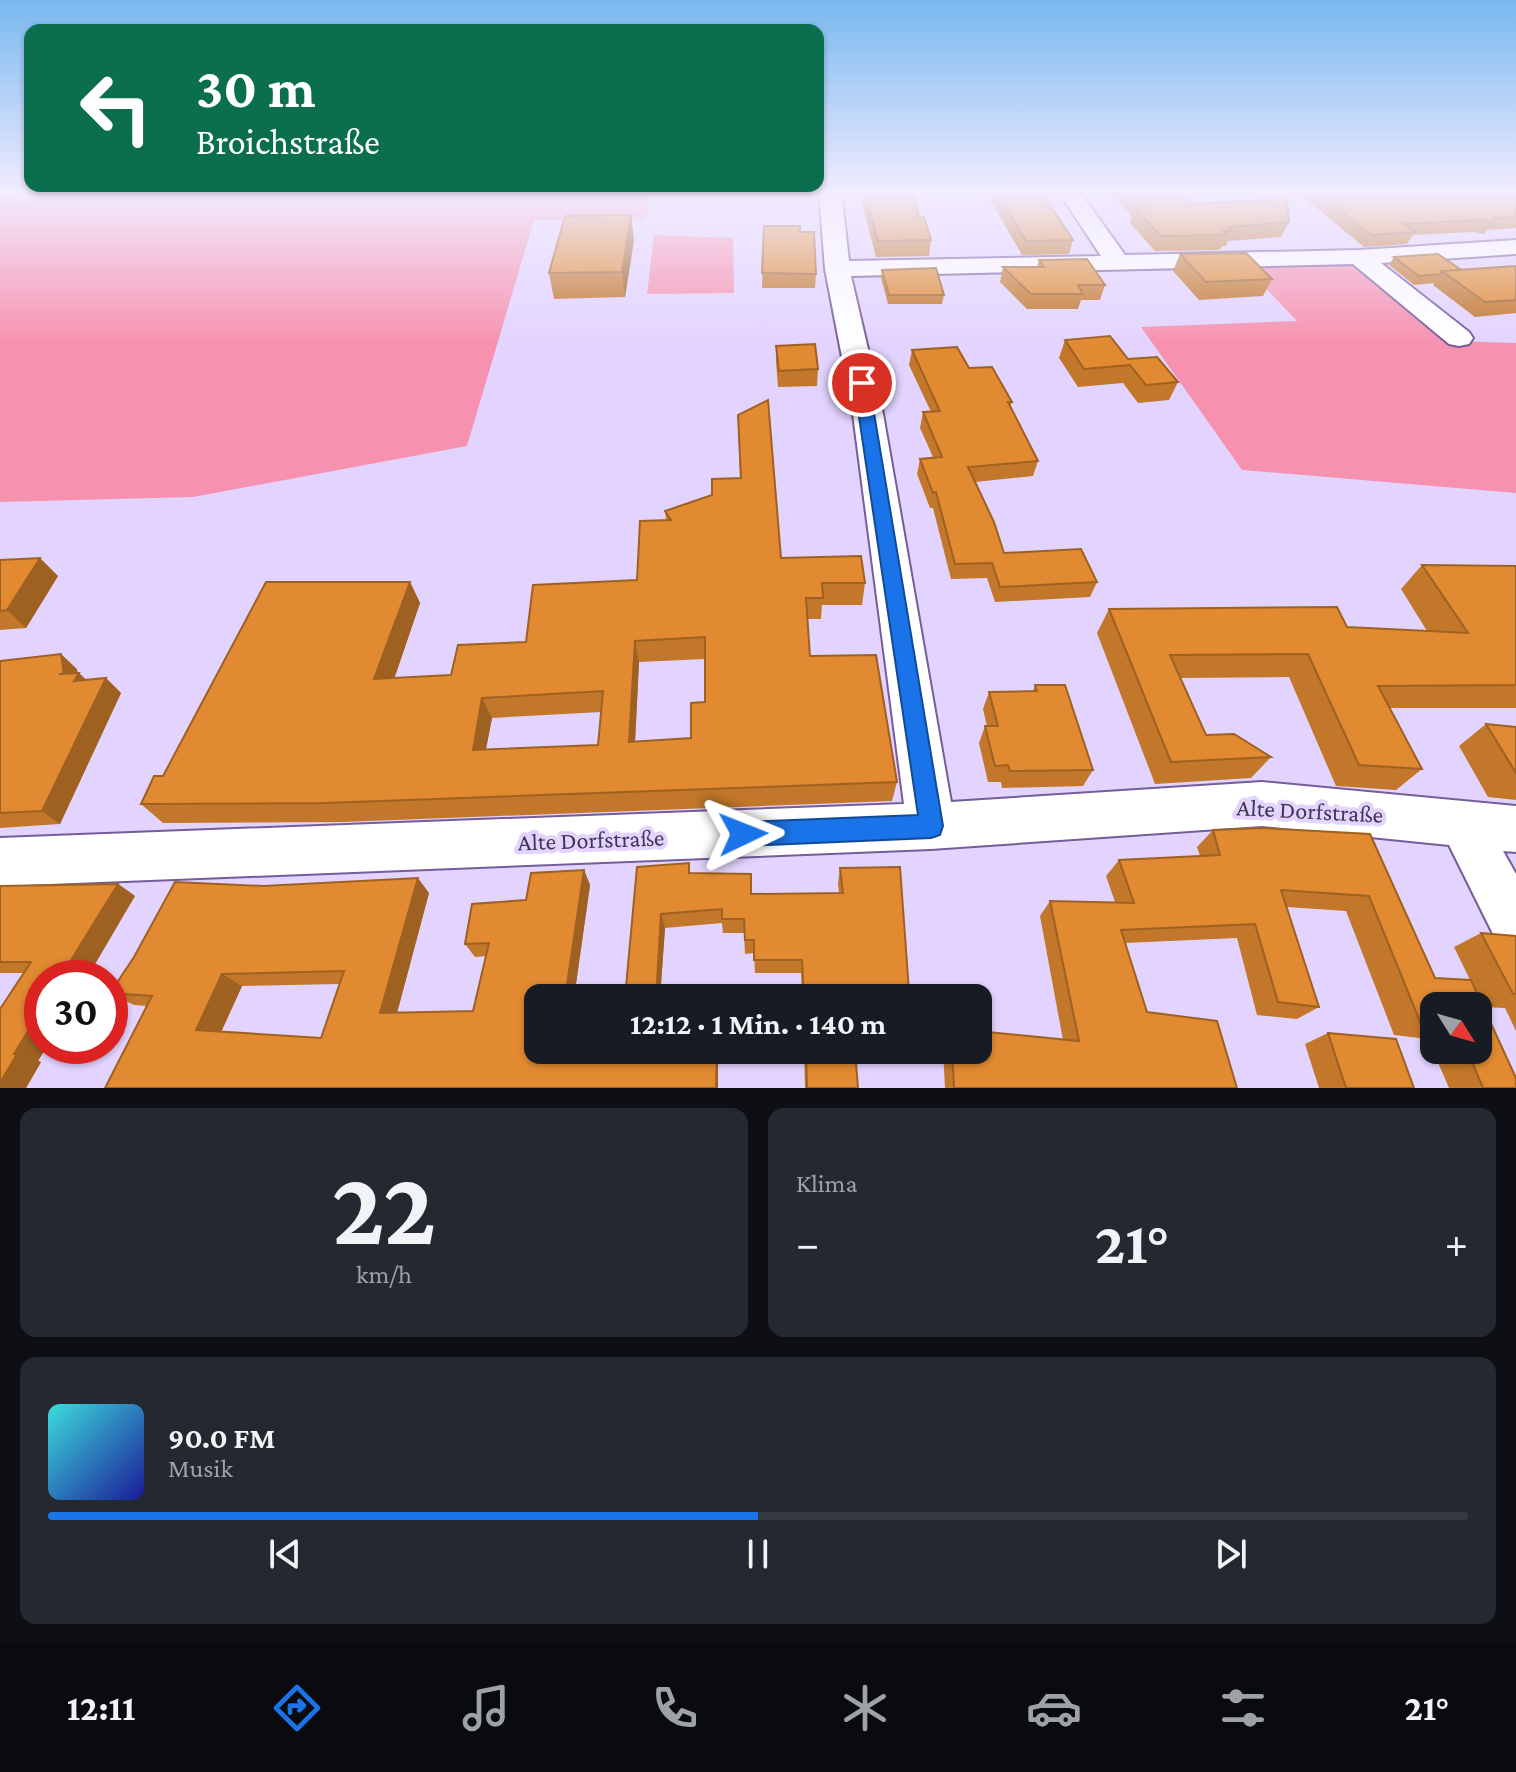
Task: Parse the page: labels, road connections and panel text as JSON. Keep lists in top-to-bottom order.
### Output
{
  "streets": {
    "street": ["Alte Dorfstraße"]
  },
  "north": "bottom right",
  "page": {
    "turn": ["30 m", "Broichstraße"],
    "limit": "30",
    "trip": "12:12 · 1 Min. · 140 m",
    "tile": [
      ["22", "km/h"],
      "Klima"
    ],
    "heat": ["−", "21°", "+"],
    "song": ["90.0 FM", "Musik"],
    "tabs": ["12:11", "21°"]
  }
}
